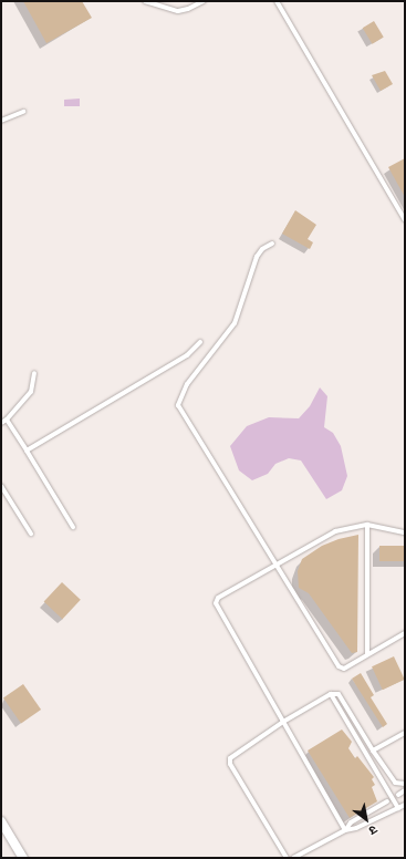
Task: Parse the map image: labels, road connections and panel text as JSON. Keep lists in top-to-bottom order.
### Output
{
  "north": "bottom right"
}
